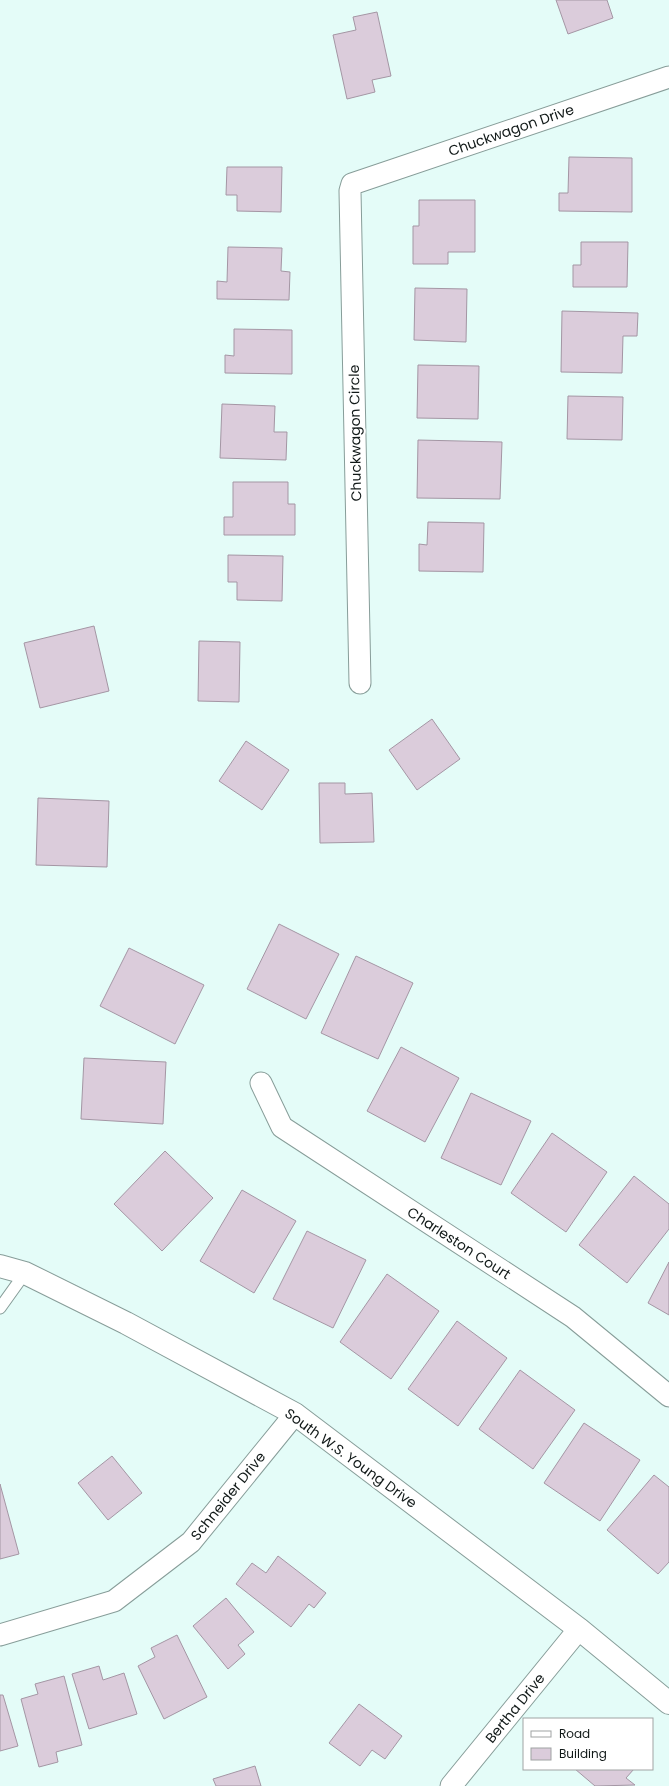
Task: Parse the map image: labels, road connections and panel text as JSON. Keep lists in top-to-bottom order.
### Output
{
  "streets": {
    "main road": ["South W.S. Young Drive"],
    "street": [
      "Chuckwagon Drive",
      "Chuckwagon Circle",
      "Charleston Court",
      "Schneider Drive",
      "Bertha Drive"
    ]
  },
  "crossings": [
    ["Chuckwagon Drive", "Chuckwagon Circle"],
    ["South W.S. Young Drive", "Schneider Drive"],
    ["South W.S. Young Drive", "Bertha Drive"]
  ],
  "legend": ["Road", "Building"]
}
